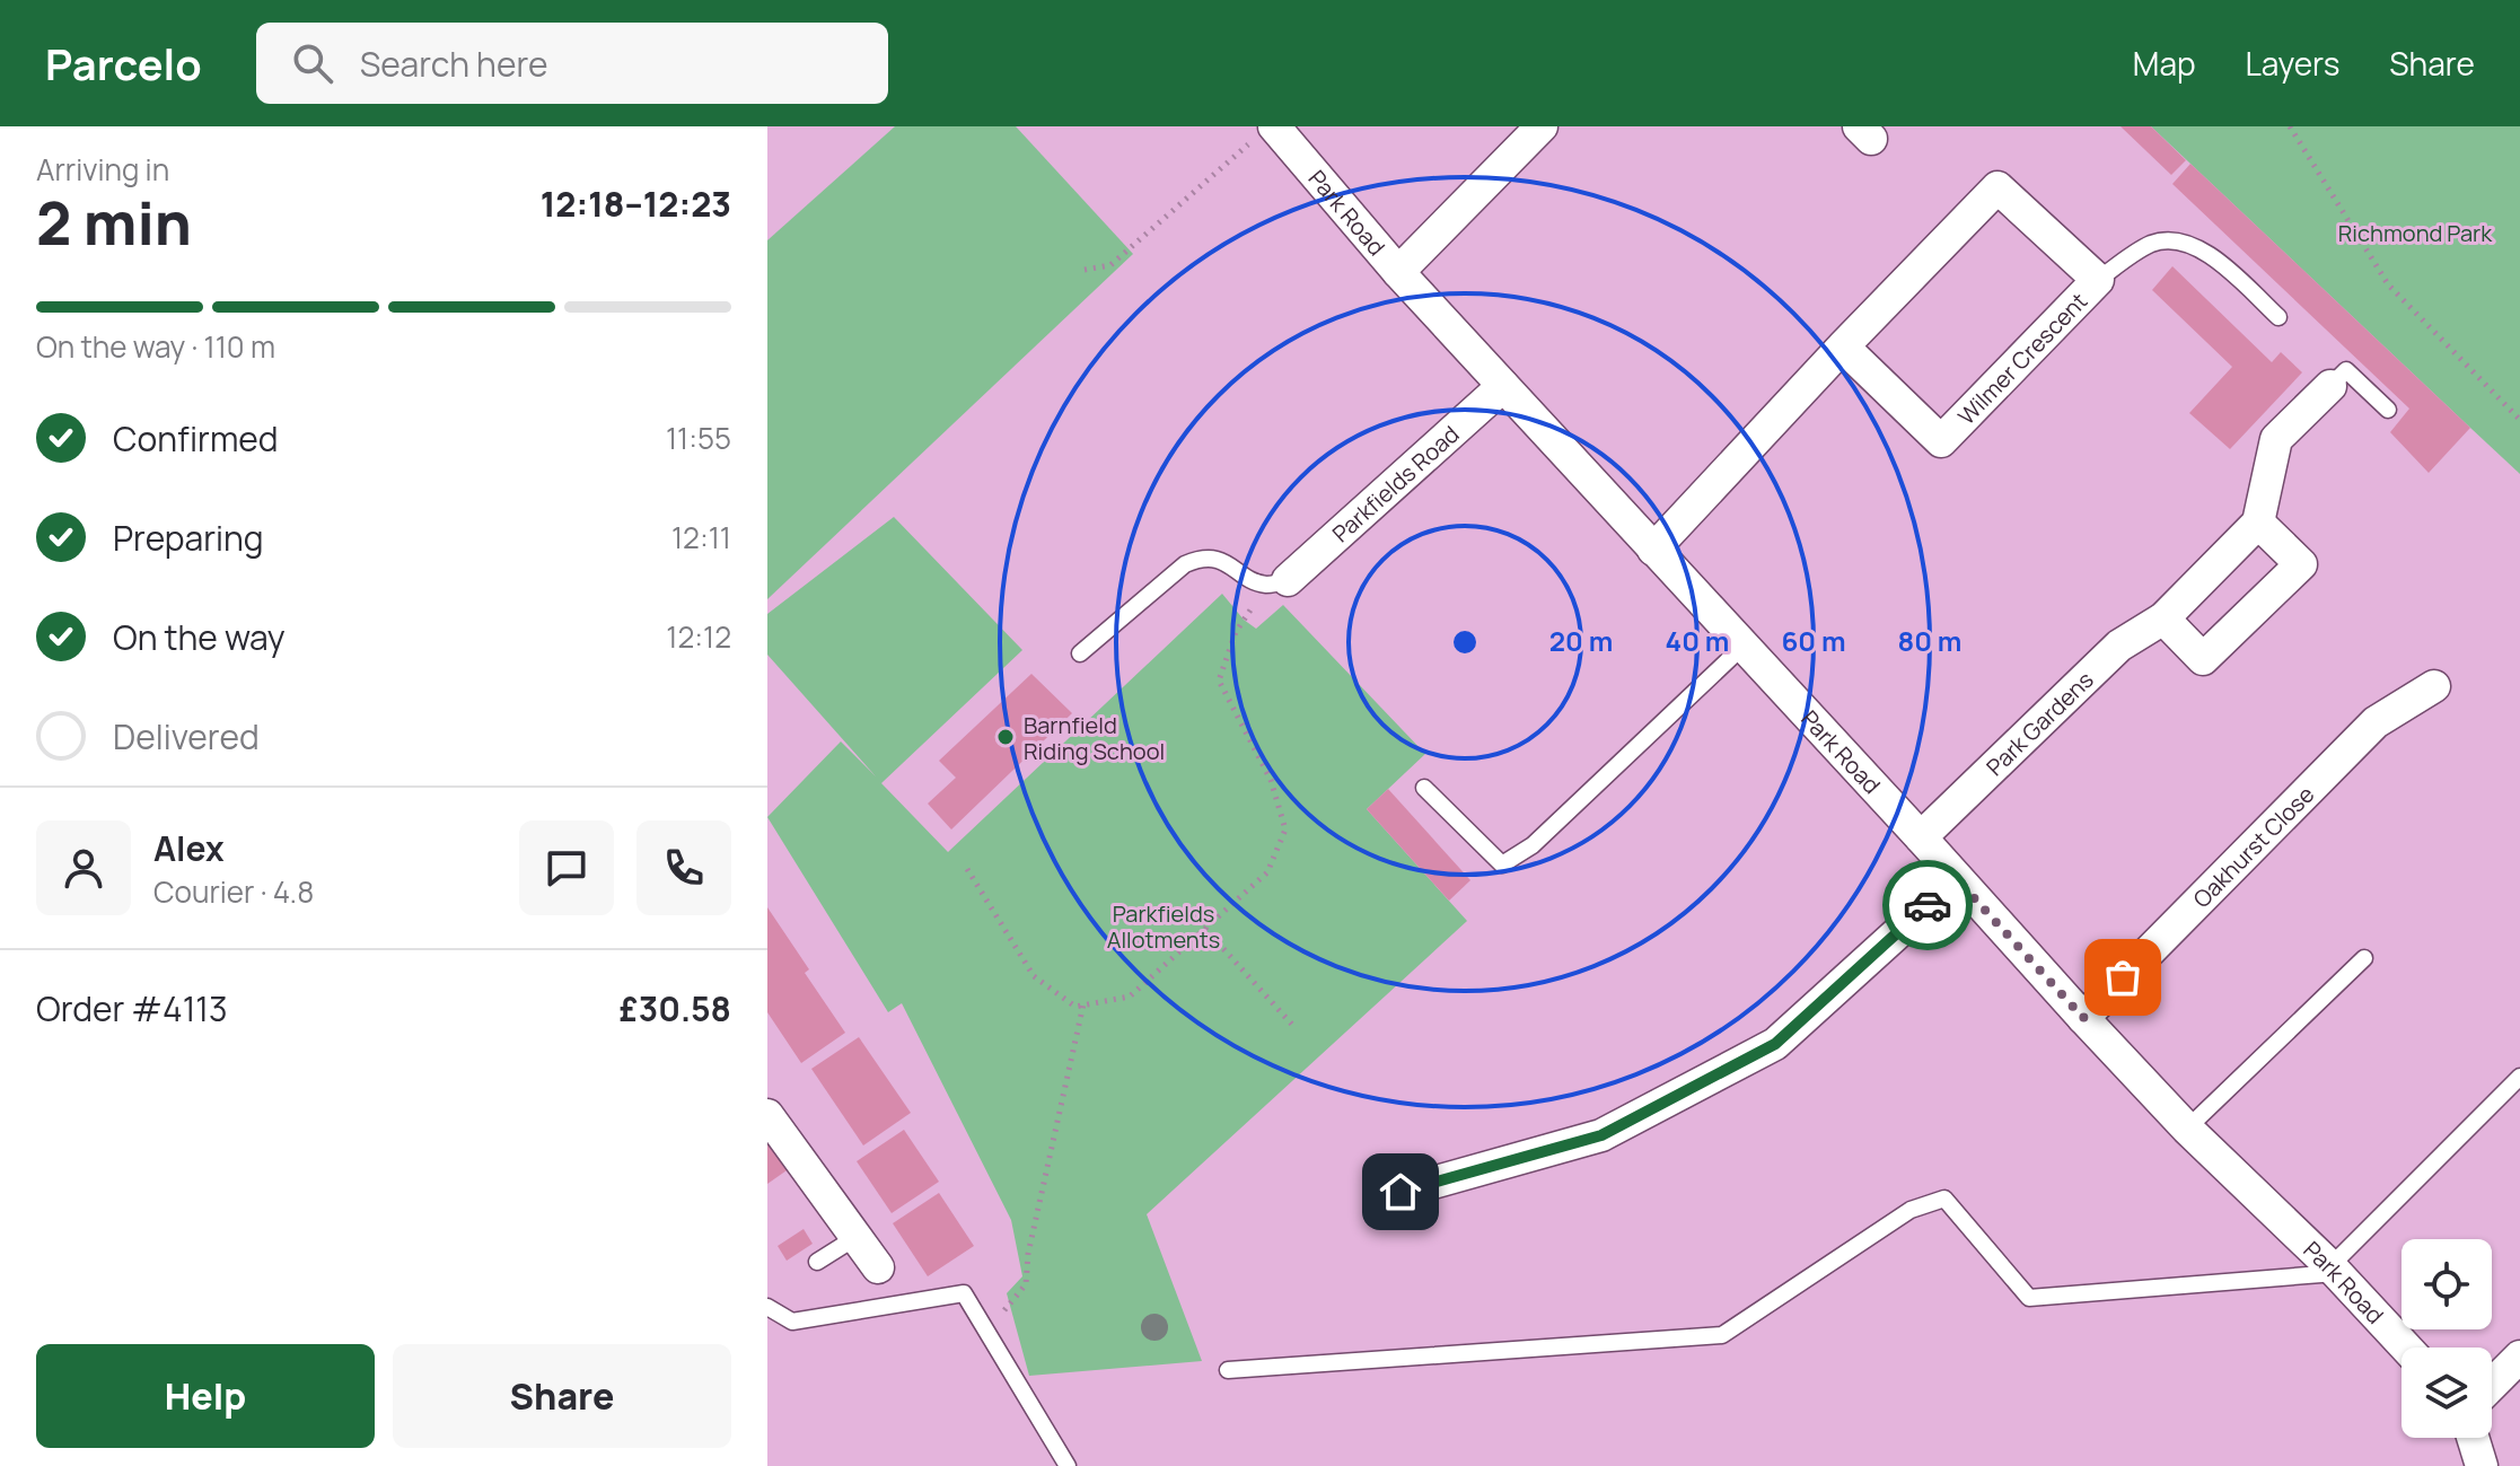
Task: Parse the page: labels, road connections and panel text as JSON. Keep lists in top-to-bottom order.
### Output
{
  "streets": {
    "street": [
      "Park Road",
      "Wilmer Crescent",
      "Parkfields Road",
      "Park Gardens",
      "Oakhurst Close"
    ]
  },
  "crossings": [
    ["Park Road", "Wilmer Crescent"],
    ["Park Road", "Parkfields Road"],
    ["Park Road", "Park Gardens"],
    ["Park Road", "Oakhurst Close"]
  ],
  "parks": ["Richmond Park", "Parkfields Allotments"],
  "places": ["Barnfield Riding School"],
  "page": {
    "header": "Parcelo",
    "search": "Search here",
    "nav": ["Map", "Layers", "Share"],
    "heading": ["2 min", "Arriving in", "12:18–12:23"],
    "panel": [
      "Alex",
      "Courier · 4.8",
      "Order #4113",
      "£30.58"
    ],
    "bar": "On the way · 110 m",
    "list": [
      ["Confirmed", "11:55"],
      ["Preparing", "12:11"],
      ["On the way", "12:12"],
      "Delivered"
    ],
    "buttons": ["Help", "Share"]
  },
  "rings": [
    "20 m",
    "40 m",
    "60 m",
    "80 m"
  ]
}
